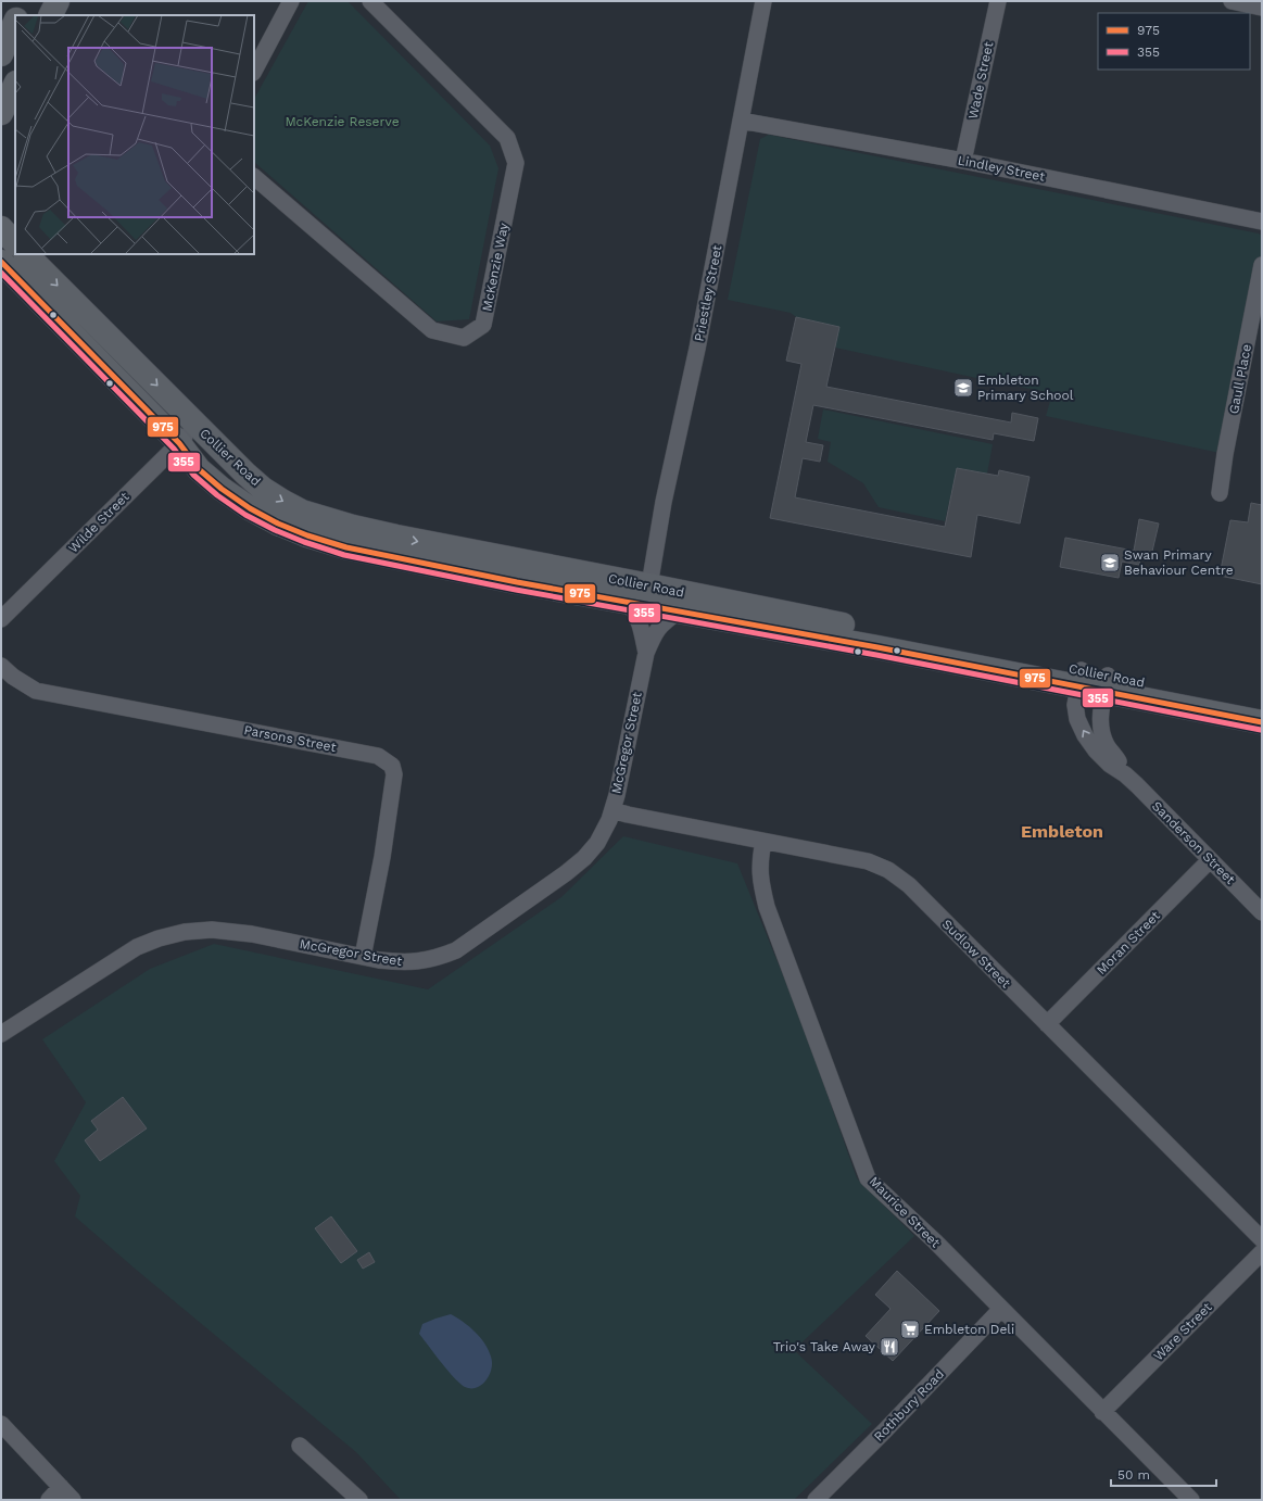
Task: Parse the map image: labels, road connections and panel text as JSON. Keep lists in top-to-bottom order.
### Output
{
  "streets": {
    "main road": ["Collier Road"],
    "street": [
      "Wade Street",
      "Lindley Street",
      "McKenzie Way",
      "Priestley Street",
      "Gaull Place",
      "Wilde Street",
      "Parsons Street",
      "McGregor Street",
      "Sanderson Street",
      "Moran Street",
      "Sudlow Street",
      "Maurice Street",
      "Ware Street",
      "Rothbury Road"
    ]
  },
  "crossings": [
    ["Wade Street", "Lindley Street"],
    ["Lindley Street", "Priestley Street"],
    ["Priestley Street", "Collier Road"],
    ["Collier Road", "Wilde Street"],
    ["Collier Road", "McGregor Street"],
    ["Collier Road", "Sanderson Street"],
    ["Parsons Street", "McGregor Street"],
    ["McGregor Street", "Sudlow Street"],
    ["Sanderson Street", "Moran Street"],
    ["Moran Street", "Sudlow Street"],
    ["Sudlow Street", "Maurice Street"],
    ["Maurice Street", "Ware Street"],
    ["Maurice Street", "Rothbury Road"]
  ],
  "districts": ["Embleton"],
  "parks": ["McKenzie Reserve"],
  "places": {
    "school or university": ["Embleton Primary School", "Swan Primary Behaviour Centre"],
    "supermarket": ["Embleton Deli"],
    "restaurant": ["Trio's Take Away"]
  },
  "lines": ["transit line 975", "transit line 355"],
  "legend": ["975", "355"],
  "scale_bar": "50 m"
}
